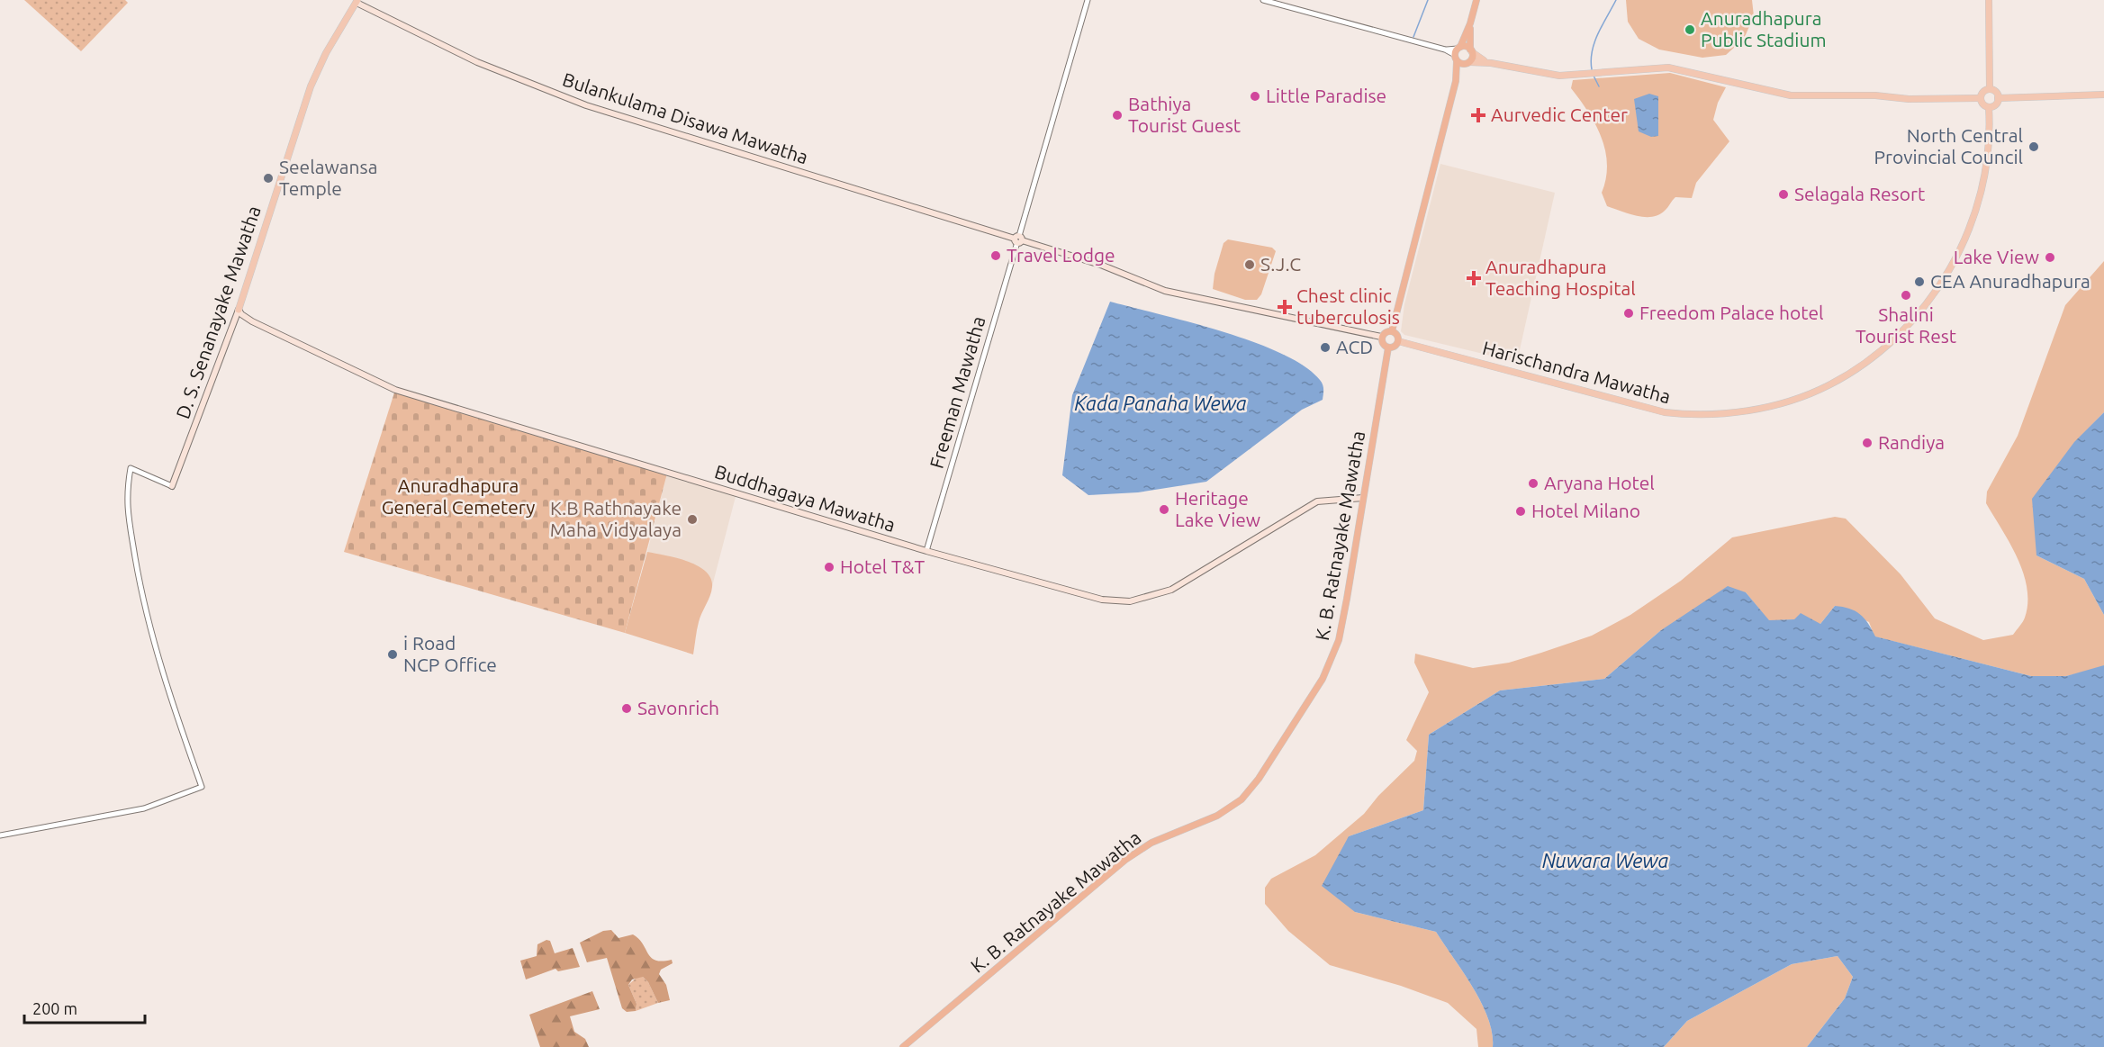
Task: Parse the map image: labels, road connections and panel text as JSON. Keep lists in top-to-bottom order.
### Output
{
  "streets": {
    "highway": ["K. B. Ratnayake Mawatha"],
    "main road": [
      "Bulankulama Disawa Mawatha",
      "D. S. Senanayake Mawatha",
      "Harischandra Mawatha",
      "Buddhagaya Mawatha"
    ],
    "street": ["Freeman Mawatha"]
  },
  "crossings": [
    ["Bulankulama Disawa Mawatha", "D. S. Senanayake Mawatha"],
    ["Bulankulama Disawa Mawatha", "Harischandra Mawatha"],
    ["Bulankulama Disawa Mawatha", "Freeman Mawatha"],
    ["Bulankulama Disawa Mawatha", "K. B. Ratnayake Mawatha"],
    ["D. S. Senanayake Mawatha", "Buddhagaya Mawatha"],
    ["Harischandra Mawatha", "K. B. Ratnayake Mawatha"],
    ["Freeman Mawatha", "Buddhagaya Mawatha"],
    ["Buddhagaya Mawatha", "K. B. Ratnayake Mawatha"]
  ],
  "water": ["Kada Panaha Wewa", "Nuwara Wewa"],
  "parks": ["Anuradhapura General Cemetery"],
  "places": {
    "other": [
      "Anuradhapura Public Stadium",
      "Little Paradise",
      "Bathiya Tourist Guest",
      "North Central Provincial Council",
      "Seelawansa Temple",
      "Selagala Resort",
      "Travel Lodge",
      "Lake View",
      "S.J.C",
      "CEA Anuradhapura",
      "Shalini Tourist Rest",
      "Freedom Palace hotel",
      "ACD",
      "Randiya",
      "Aryana Hotel",
      "Heritage Lake View",
      "Hotel Milano",
      "K.B Rathnayake Maha Vidyalaya",
      "Hotel T&T",
      "i Road NCP Office",
      "Savonrich"
    ],
    "health": ["Aurvedic Center", "Anuradhapura Teaching Hospital", "Chest clinic tuberculosis"]
  },
  "scale_bar": "200 m"
}
